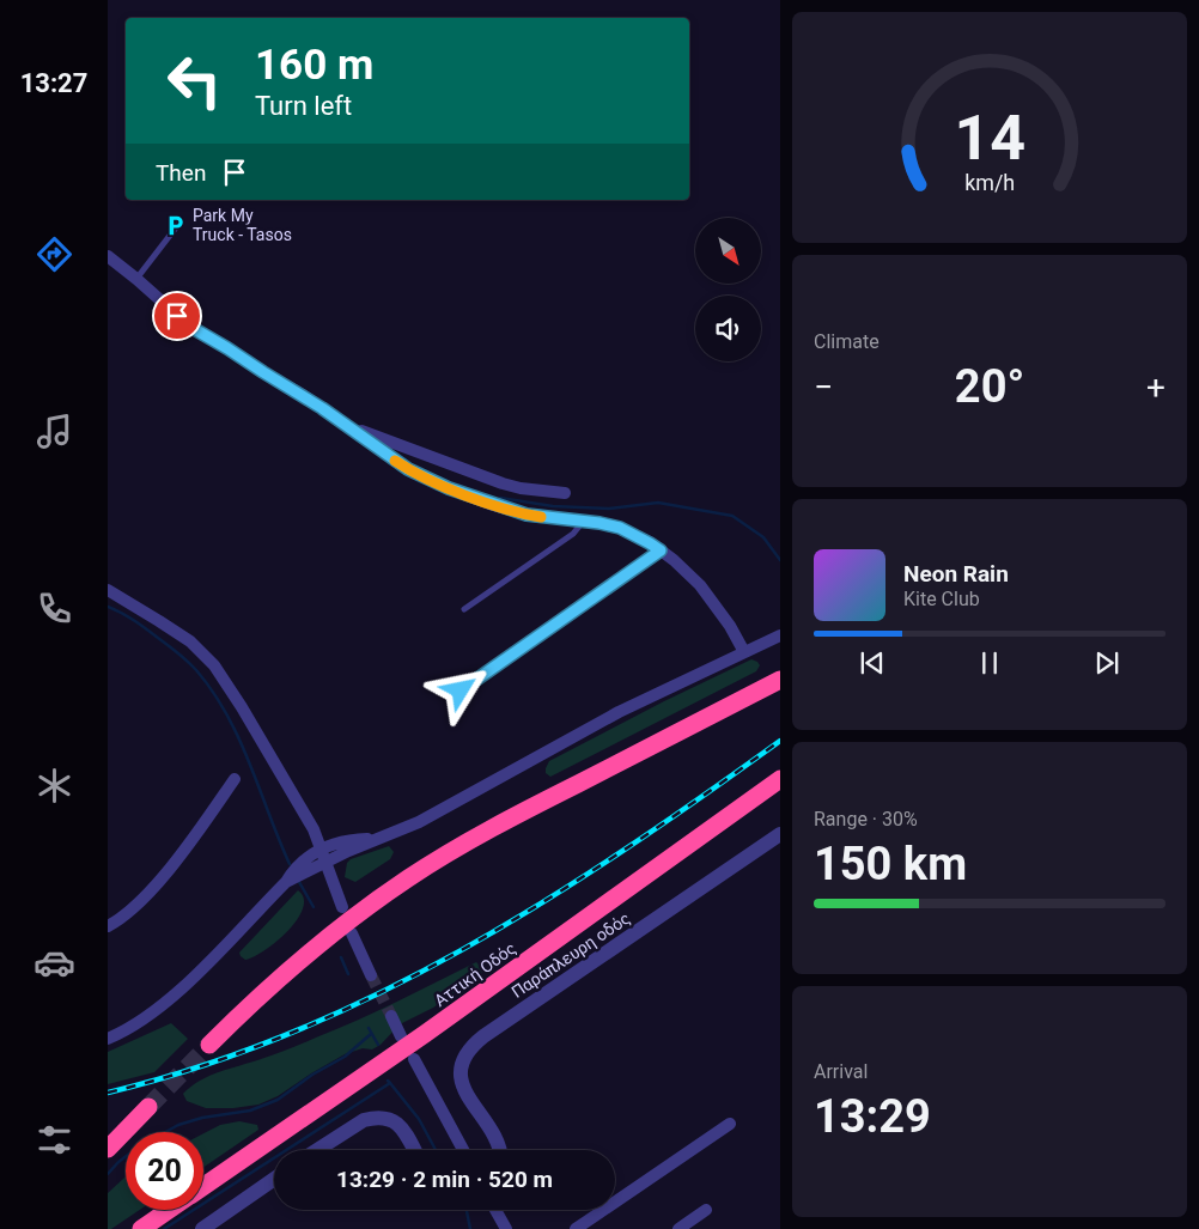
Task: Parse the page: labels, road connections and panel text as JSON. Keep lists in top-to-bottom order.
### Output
{
  "streets": {
    "highway": ["Αττική Οδός"],
    "street": ["Παράπλευρη οδός"]
  },
  "places": {
    "parking": ["Park My Truck - Tasos"]
  },
  "north": "bottom right",
  "page": {
    "tabs": "13:27",
    "turn": ["160 m", "Turn left"],
    "then": "Then",
    "tile": [
      "Climate",
      ["Range · 30%", "150 km"],
      ["Arrival", "13:29"]
    ],
    "heat": ["−", "20°", "+"],
    "song": ["Neon Rain", "Kite Club"],
    "limit": "20",
    "trip": "13:29 · 2 min · 520 m",
    "gauge": ["14", "km/h"]
  }
}
